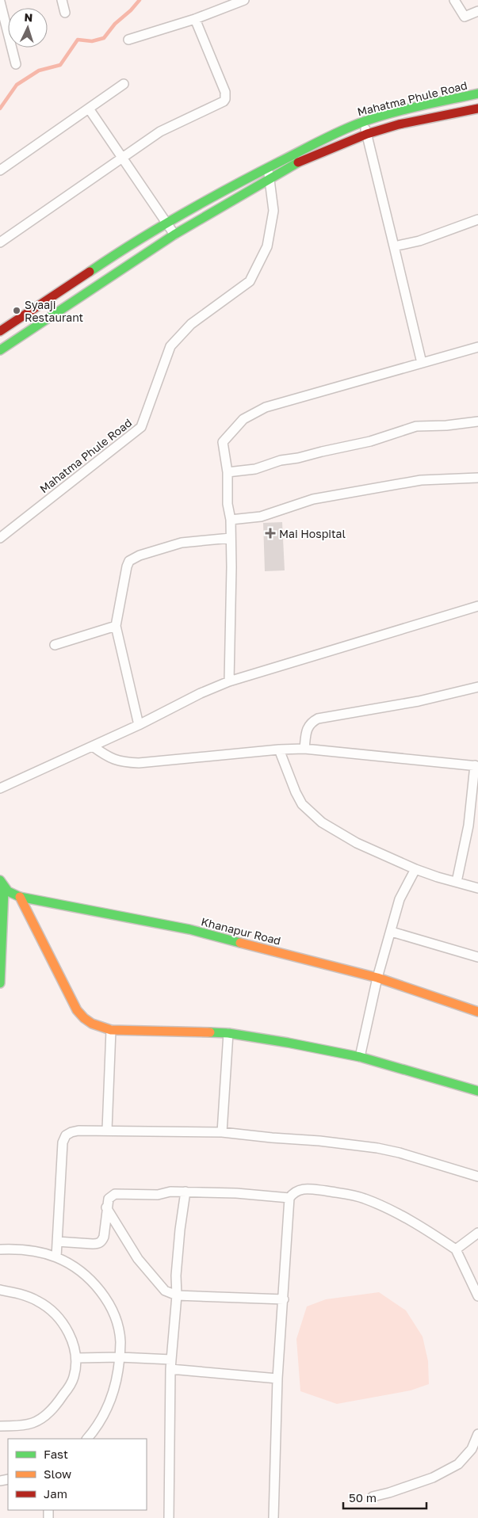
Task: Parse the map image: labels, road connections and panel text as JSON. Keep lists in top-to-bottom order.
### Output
{
  "streets": {
    "main road": ["Mahatma Phule Road", "Khanapur Road"]
  },
  "places": {
    "other": ["Syaaji Restaurant"],
    "health": ["Mai Hospital"]
  },
  "legend": ["Fast", "Slow", "Jam"],
  "scale_bar": "50 m",
  "north": "top"
}
